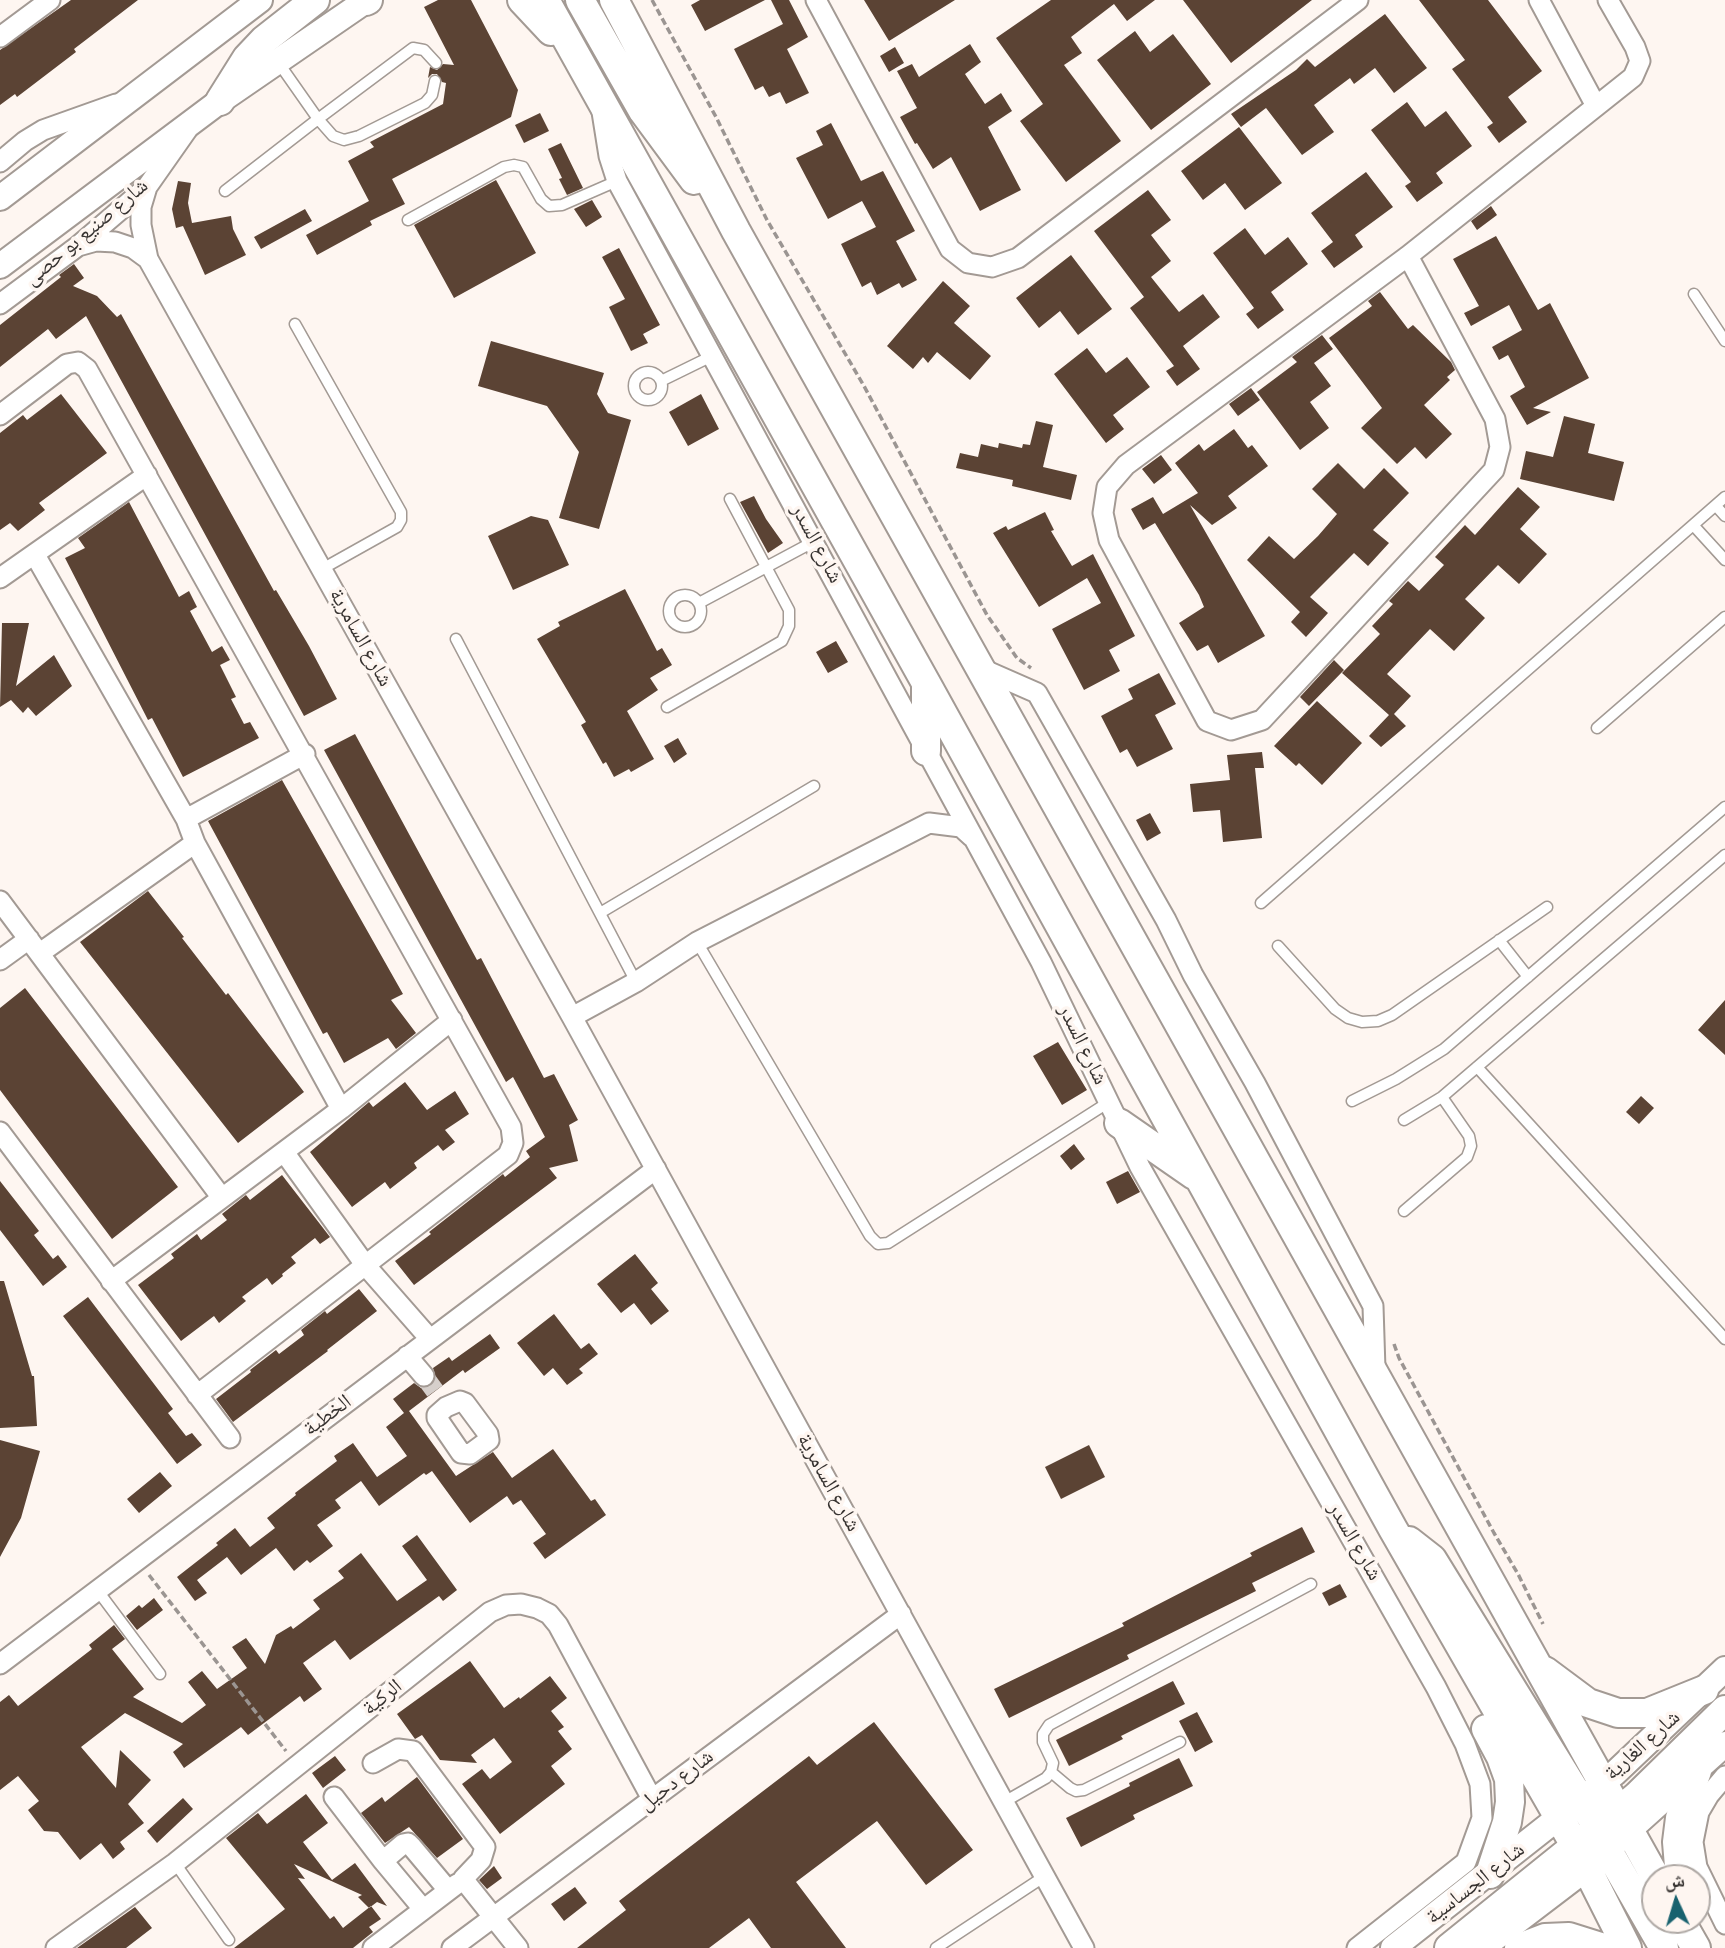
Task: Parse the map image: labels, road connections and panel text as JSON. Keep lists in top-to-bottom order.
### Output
{
  "streets": {
    "main road": ["شارع السدر"],
    "street": [
      "شارع صنيع بو حصى",
      "شارع السامرية",
      "الخطية",
      "الركية",
      "شارع الغارية",
      "شارع دحيل",
      "شارع الجساسية"
    ]
  },
  "crossings": [
    ["شارع صنيع بو حصى", "شارع السامرية"],
    ["شارع السدر", "شارع الغارية"],
    ["شارع السدر", "شارع الجساسية"],
    ["شارع السامرية", "الخطية"],
    ["شارع السامرية", "شارع دحيل"],
    ["الركية", "شارع دحيل"],
    ["شارع الغارية", "شارع الجساسية"]
  ],
  "north": "top"
}
